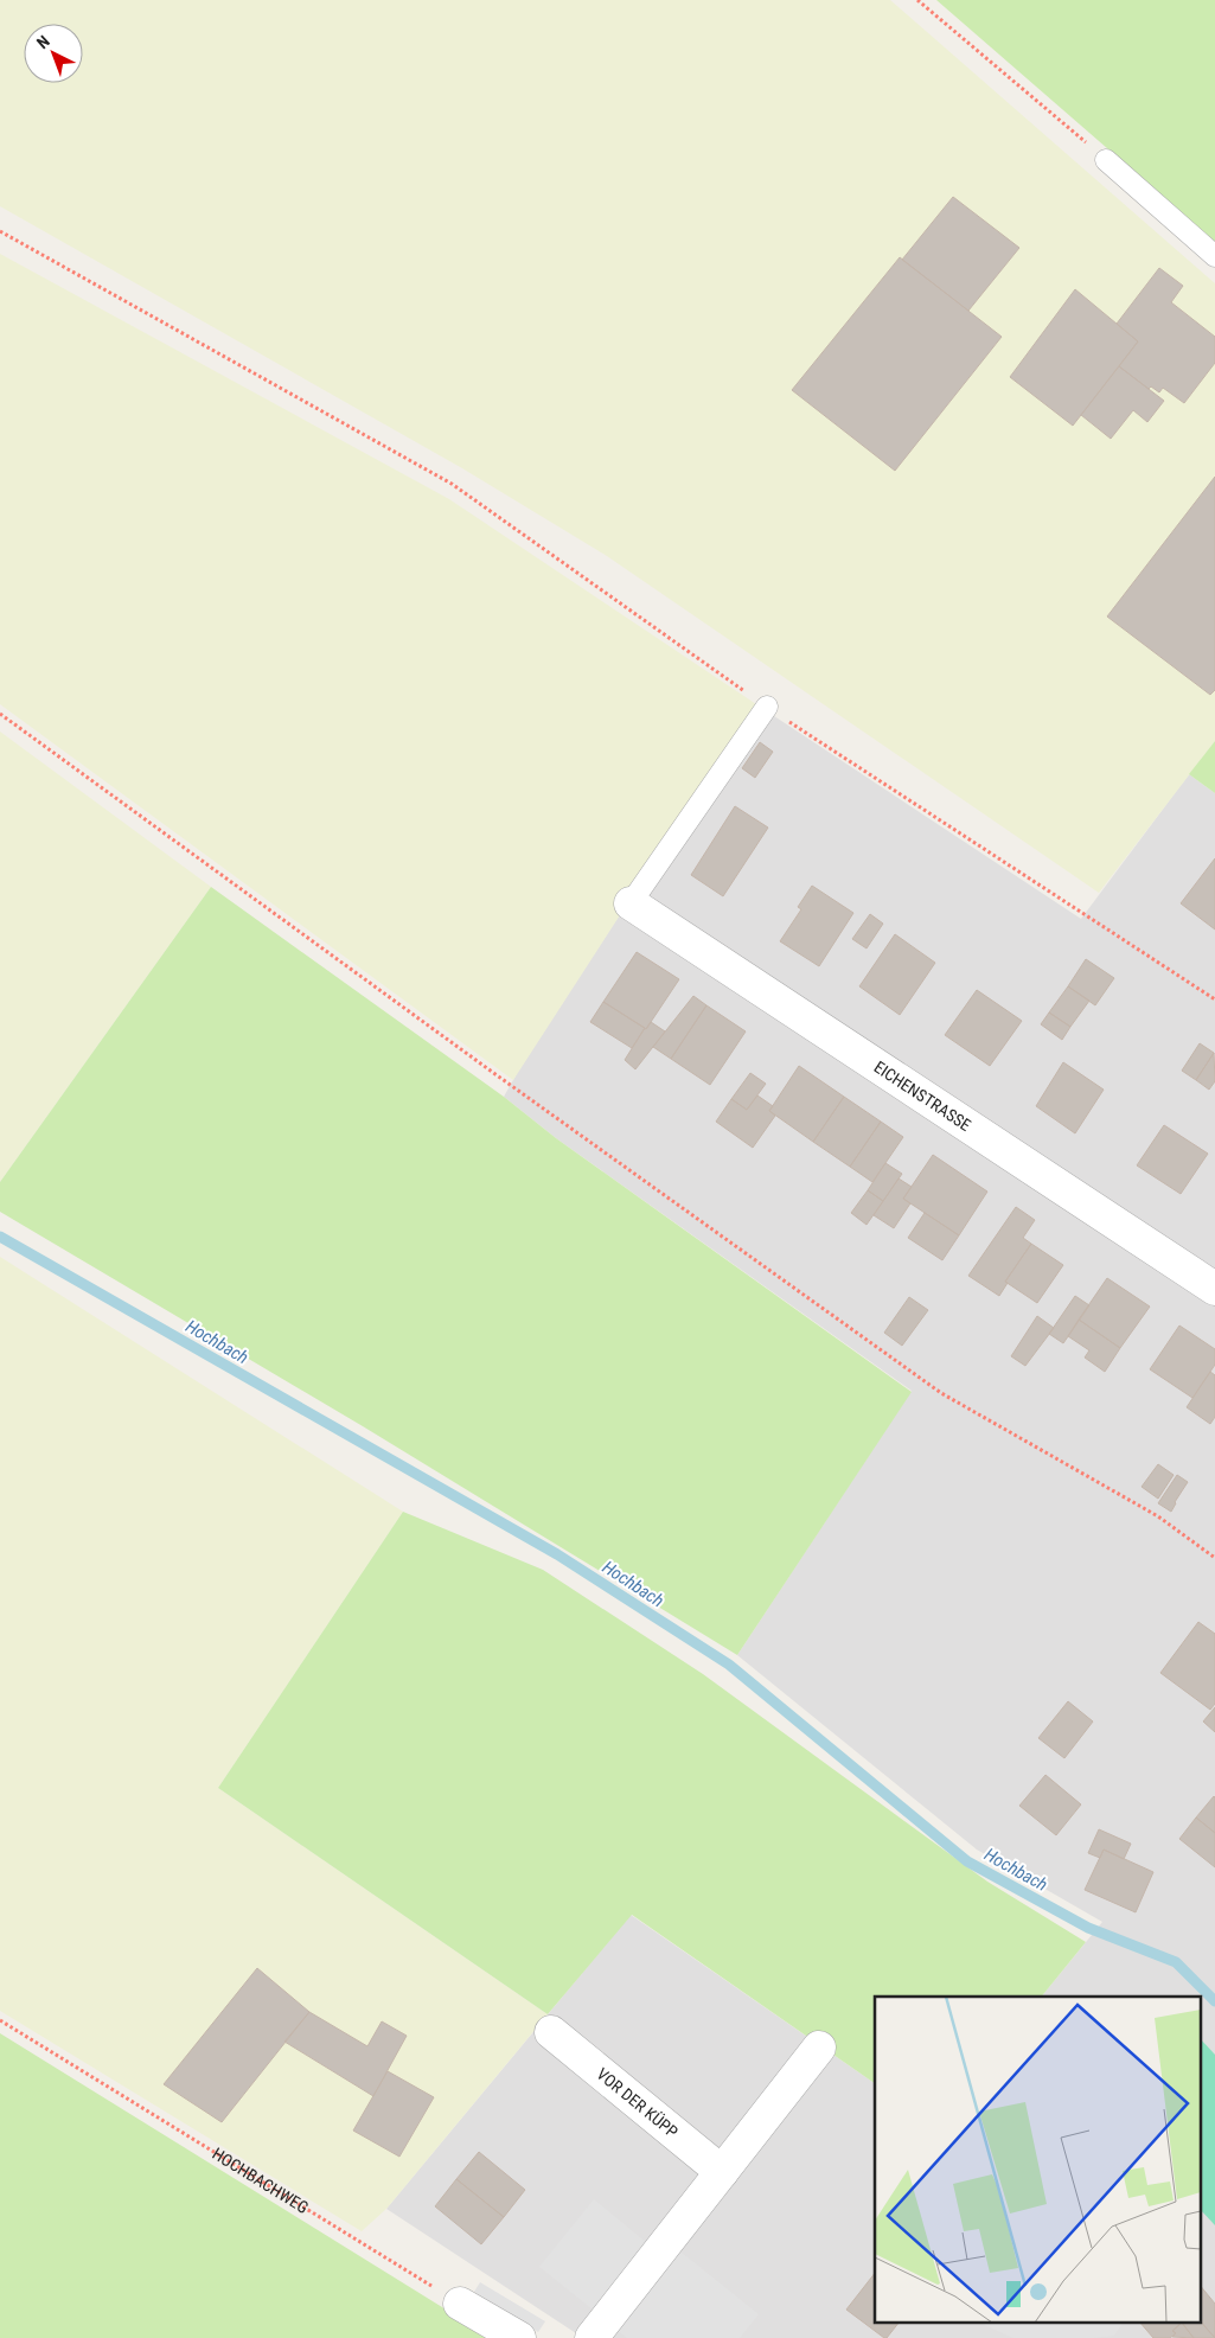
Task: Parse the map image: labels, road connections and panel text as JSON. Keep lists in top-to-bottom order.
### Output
{
  "streets": {
    "street": ["EICHENSTRASSE", "VOR DER KÜPP"],
    "path": ["HOCHBACHWEG"]
  },
  "water": ["Hochbach"],
  "north": "top left"
}
